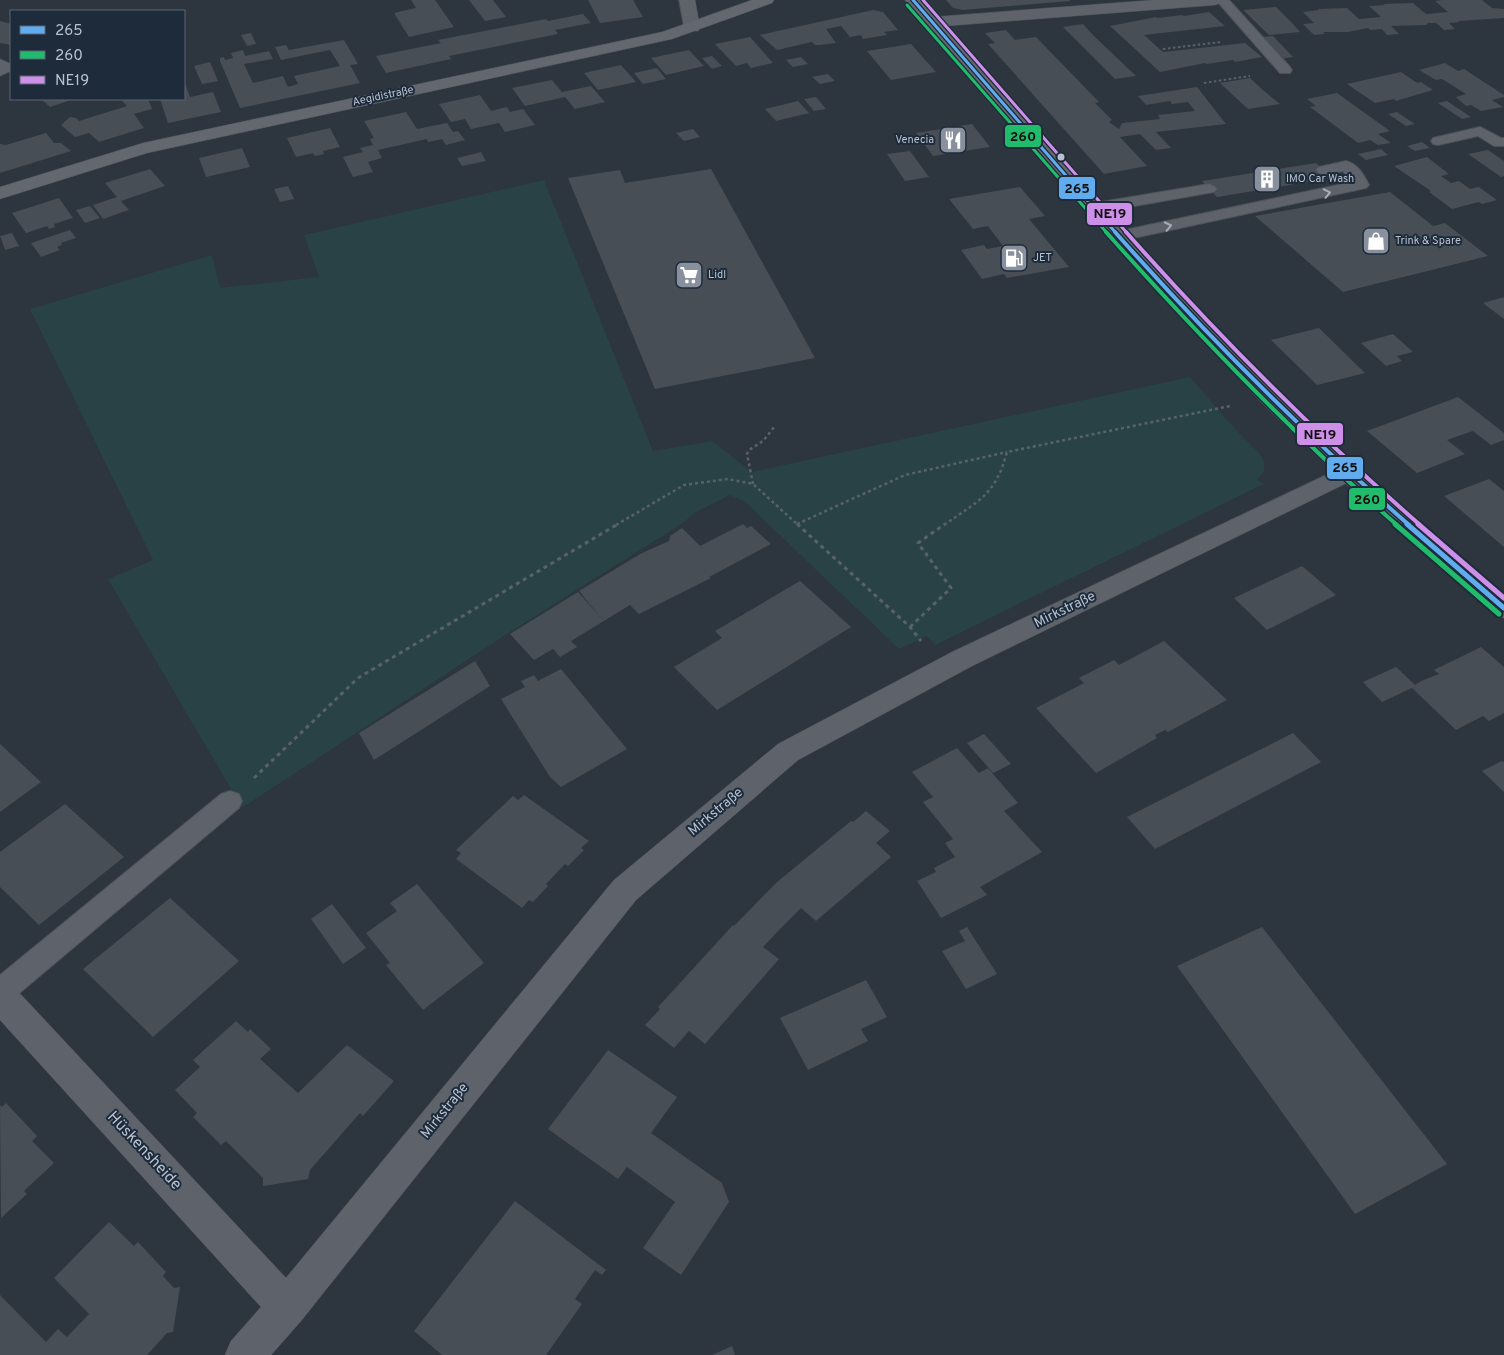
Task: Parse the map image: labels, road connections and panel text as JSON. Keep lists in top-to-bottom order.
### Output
{
  "streets": {
    "main road": ["Aegidistraße"],
    "street": ["Mirkstraße", "Hüskensheide"]
  },
  "crossings": [
    ["Mirkstraße", "Hüskensheide"]
  ],
  "places": {
    "restaurant": ["Venecia"],
    "building": ["IMO Car Wash"],
    "shop": ["Trink & Spare"],
    "fuel station": ["JET"],
    "supermarket": ["Lidl"]
  },
  "lines": ["transit line 265", "transit line NE19", "transit line 260"],
  "legend": ["265", "260", "NE19"]
}
